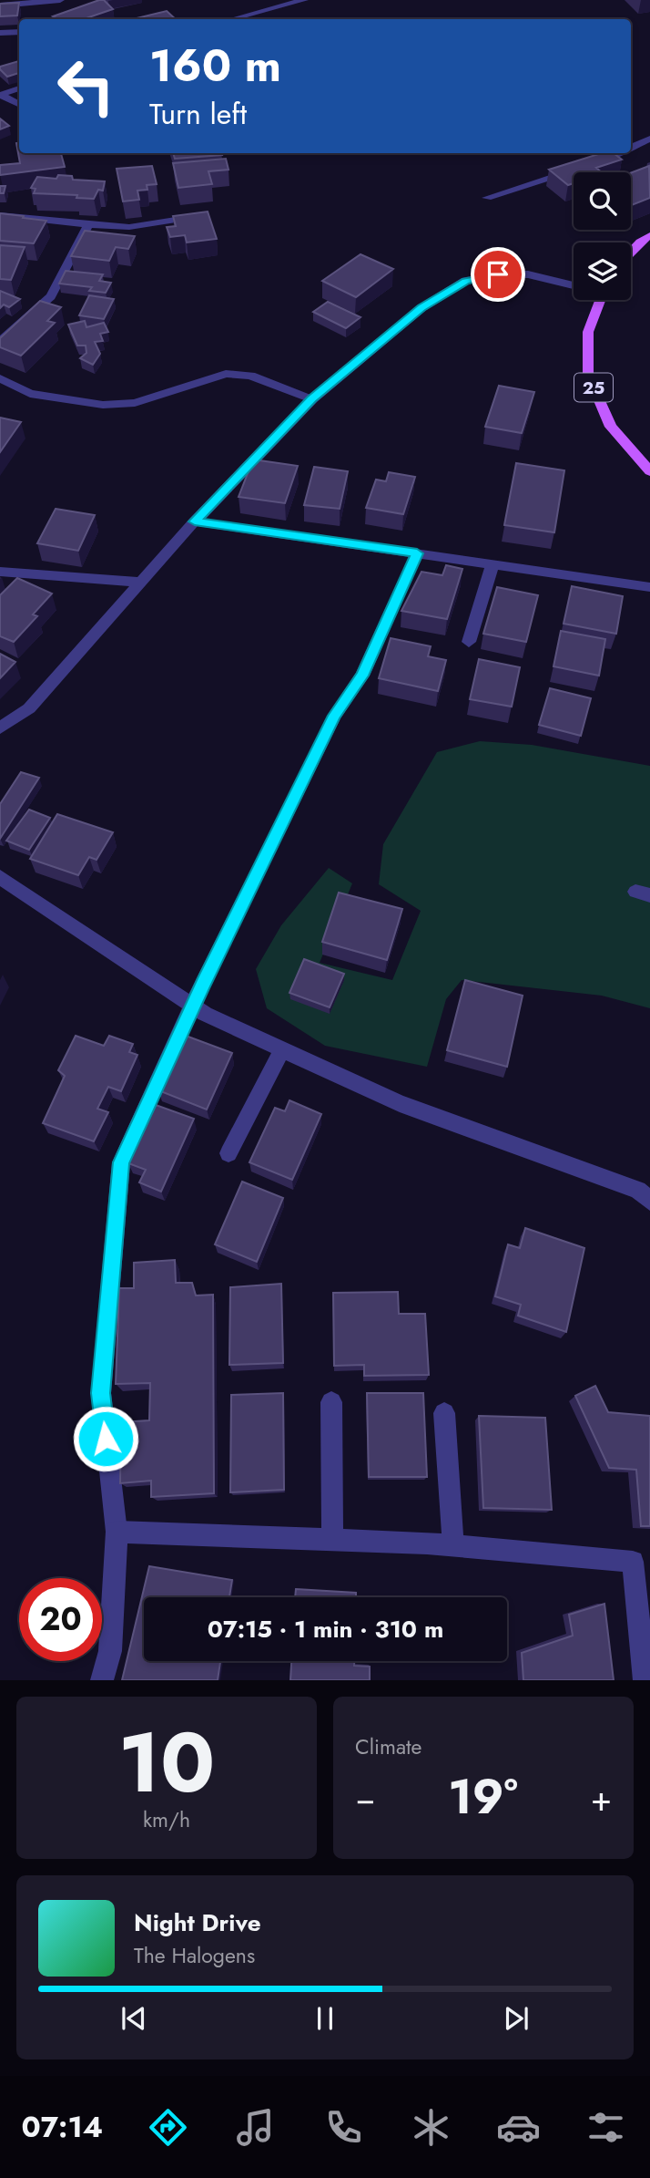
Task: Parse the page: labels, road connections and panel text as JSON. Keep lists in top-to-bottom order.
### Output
{
  "streets": {
    "main road": ["25"]
  },
  "page": {
    "turn": ["160 m", "Turn left"],
    "limit": "20",
    "trip": "07:15 · 1 min · 310 m",
    "tile": [
      ["10", "km/h"],
      "Climate"
    ],
    "heat": ["−", "19°", "+"],
    "song": ["Night Drive", "The Halogens"],
    "tabs": "07:14"
  }
}
